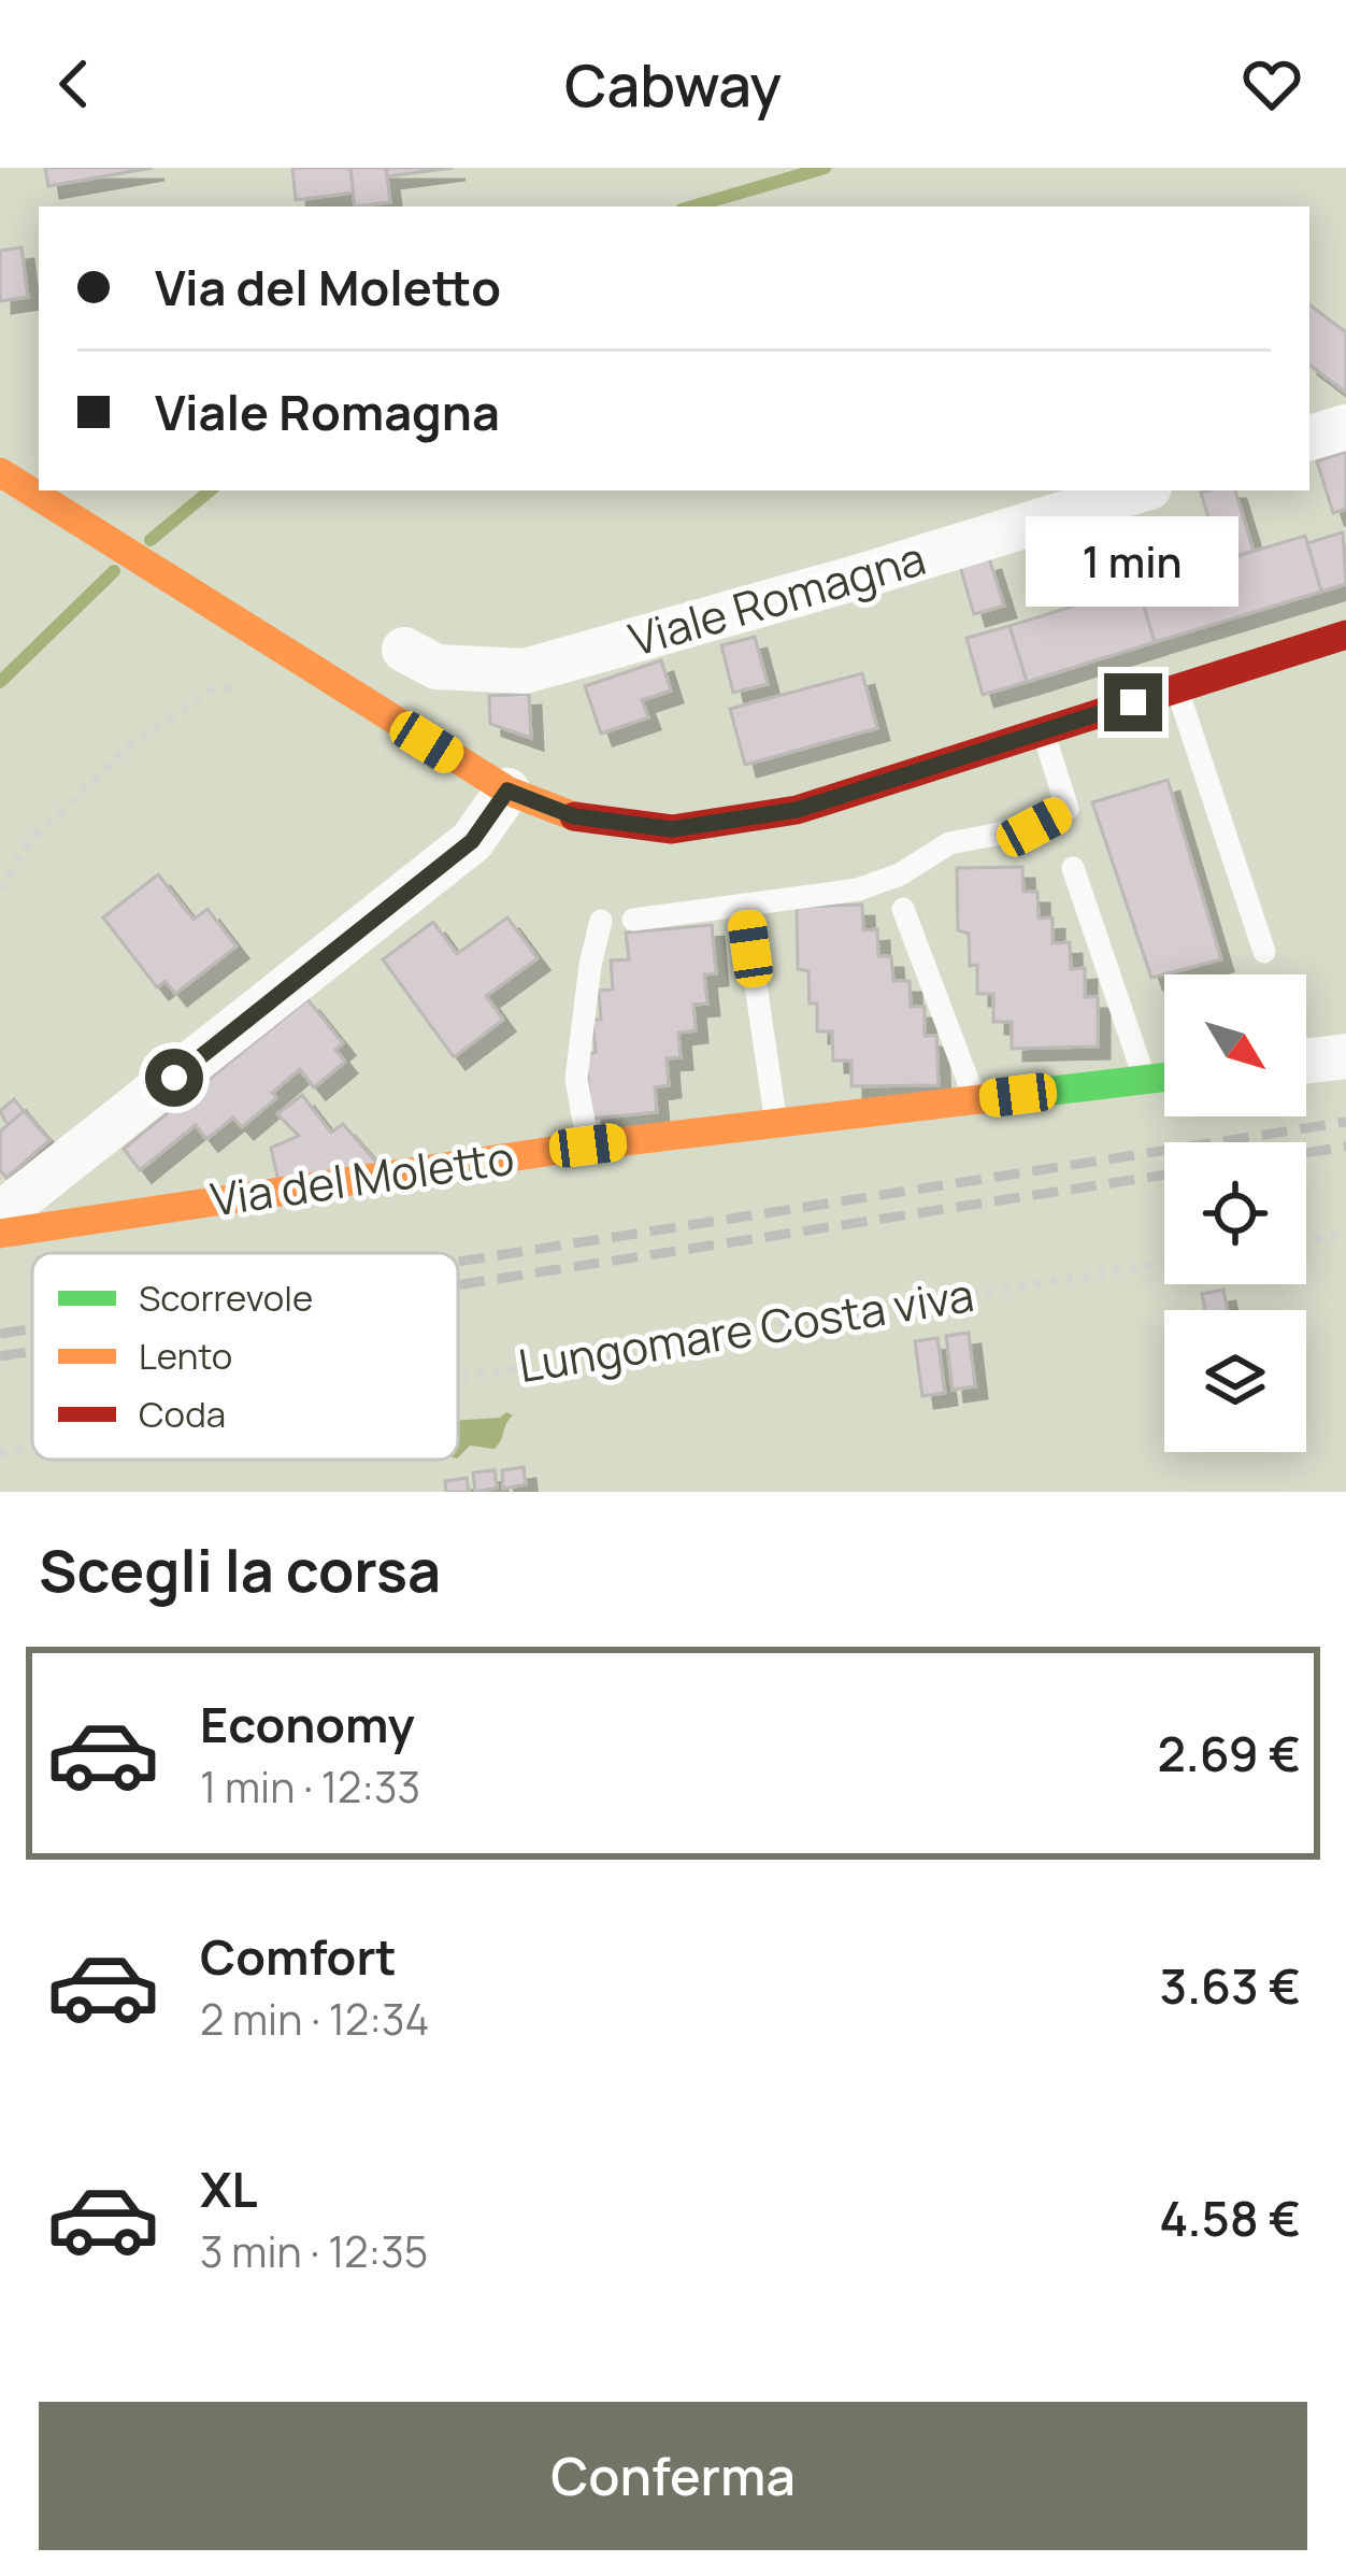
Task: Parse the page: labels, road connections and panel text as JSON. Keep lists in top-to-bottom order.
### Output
{
  "streets": {
    "main road": ["Via del Moletto"],
    "street": ["Viale Romagna"],
    "path": ["Lungomare Costa viva"]
  },
  "legend": ["Scorrevole", "Lento", "Coda"],
  "north": "bottom right",
  "page": {
    "header": "Cabway",
    "banner": ["Via del Moletto", "Viale Romagna"],
    "bubble": "1 min",
    "heading": "Scegli la corsa",
    "list": [
      {
        "name": "Economy",
        "note": "1 min · 12:33",
        "value": "2.69 €"
      },
      {
        "name": "Comfort",
        "note": "2 min · 12:34",
        "value": "3.63 €"
      },
      {
        "name": "XL",
        "note": "3 min · 12:35",
        "value": "4.58 €"
      }
    ],
    "buttons": "Conferma"
  }
}
